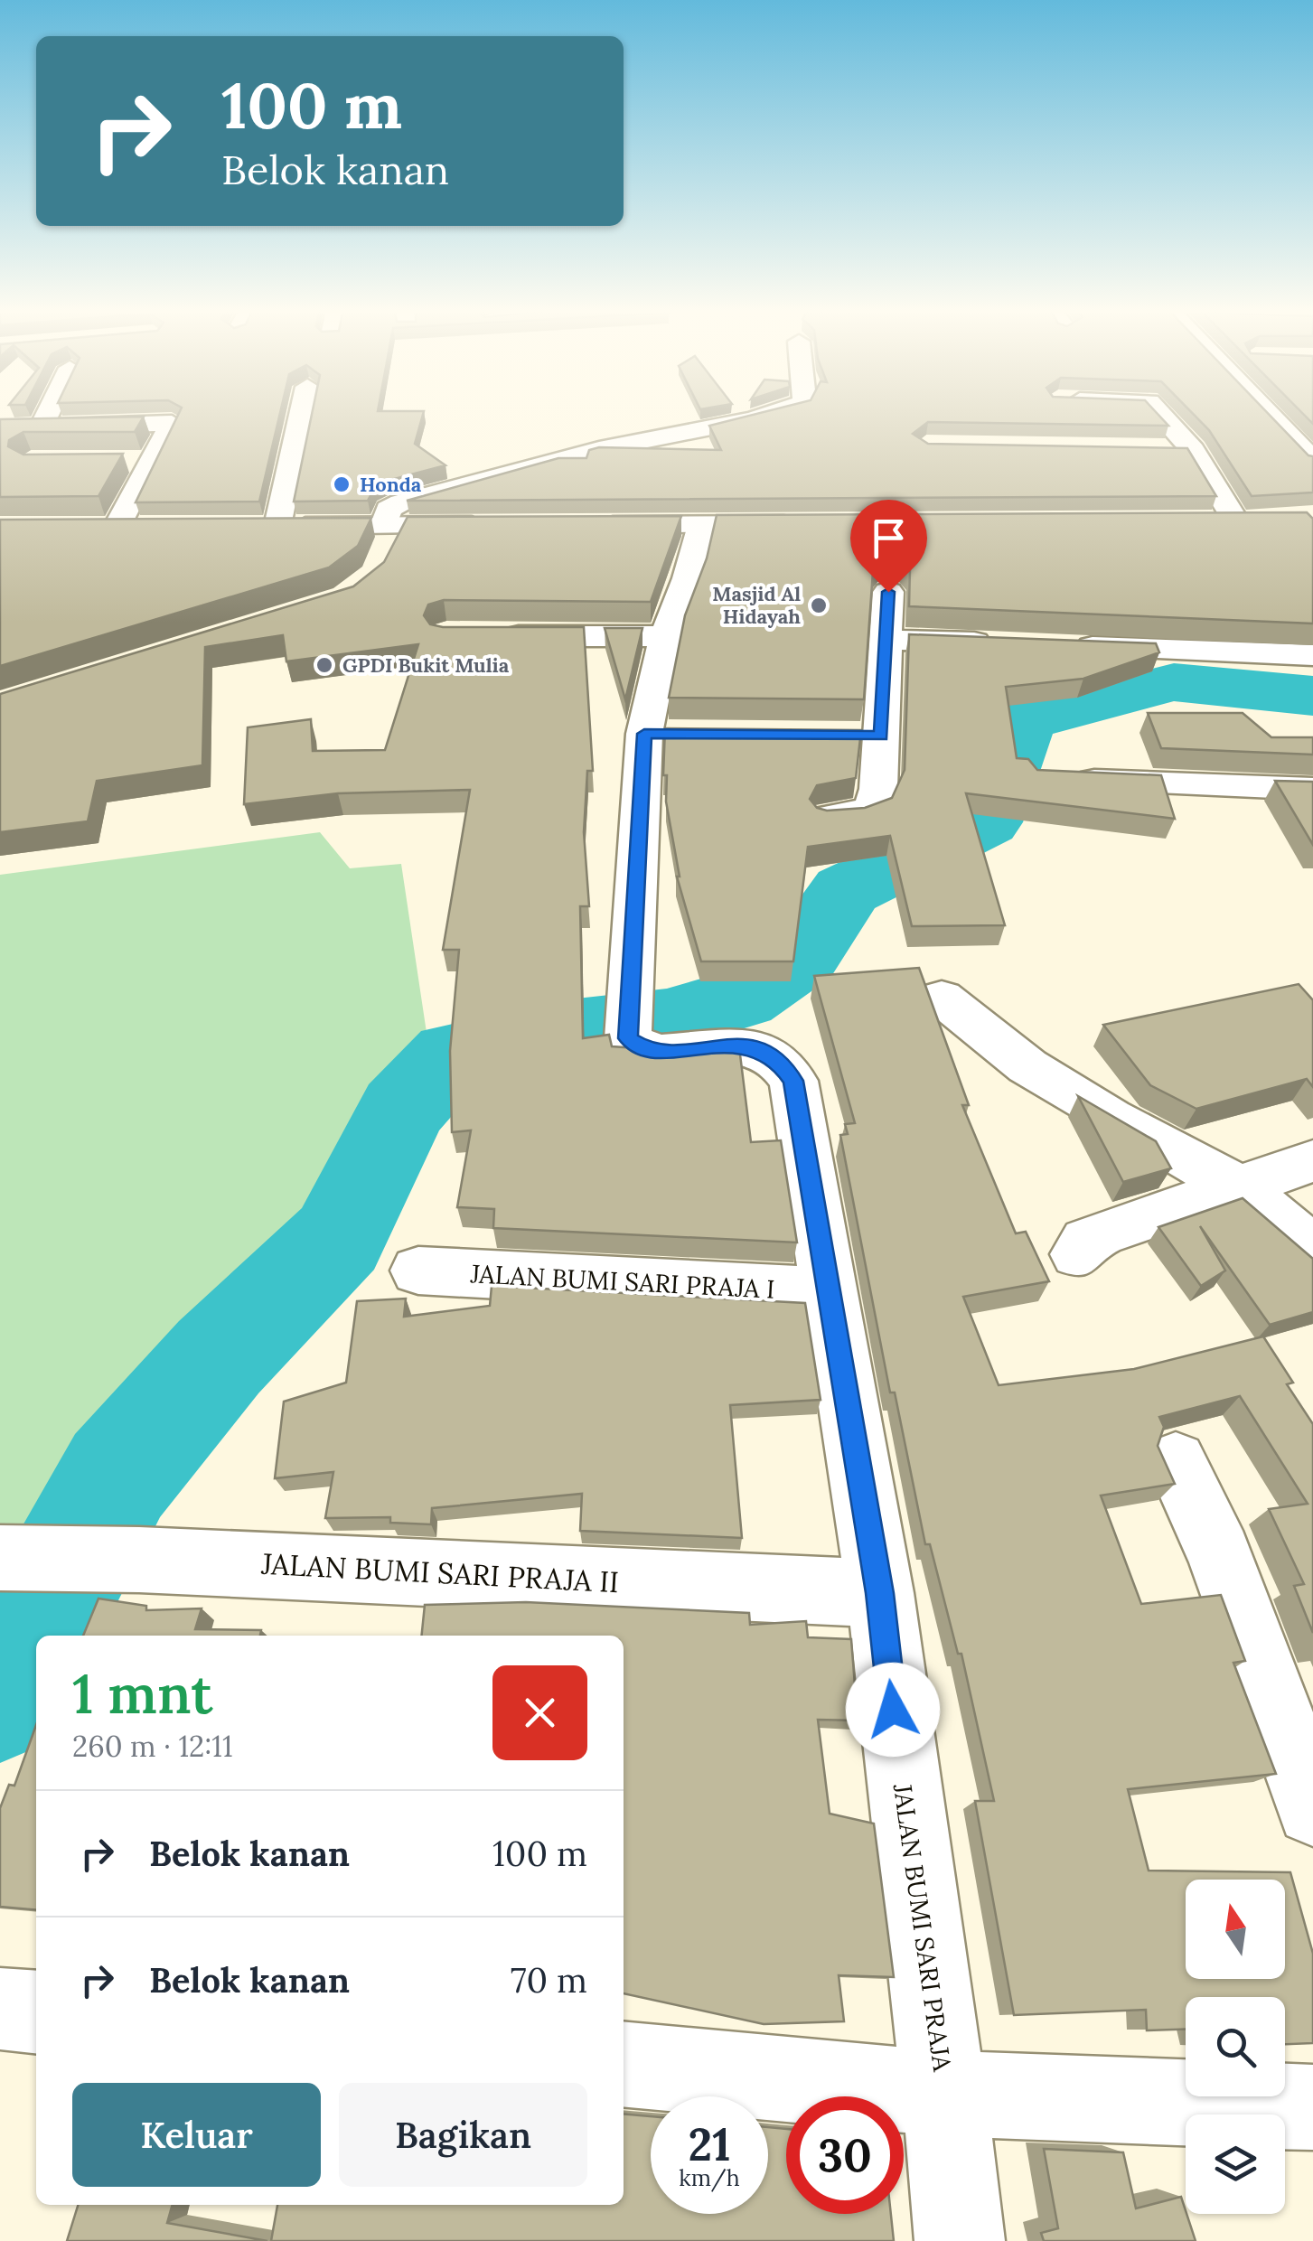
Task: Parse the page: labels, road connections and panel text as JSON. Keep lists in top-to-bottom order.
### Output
{
  "streets": {
    "street": ["JALAN BUMI SARI PRAJA I", "JALAN BUMI SARI PRAJA II", "JALAN BUMI SARI PRAJA"]
  },
  "crossings": [
    ["JALAN BUMI SARI PRAJA I", "JALAN BUMI SARI PRAJA"],
    ["JALAN BUMI SARI PRAJA II", "JALAN BUMI SARI PRAJA"]
  ],
  "places": ["Honda", "Masjid Al Hidayah", "GPDI Bukit Mulia"],
  "north": "top",
  "page": {
    "turn": ["100 m", "Belok kanan"],
    "heading": ["1 mnt", "260 m · 12:11"],
    "list": [
      {
        "name": "Belok kanan",
        "value": "100 m"
      },
      {
        "name": "Belok kanan",
        "value": "70 m"
      }
    ],
    "buttons": ["Keluar", "Bagikan"],
    "speed": "21 km/h",
    "limit": "30"
  }
}
